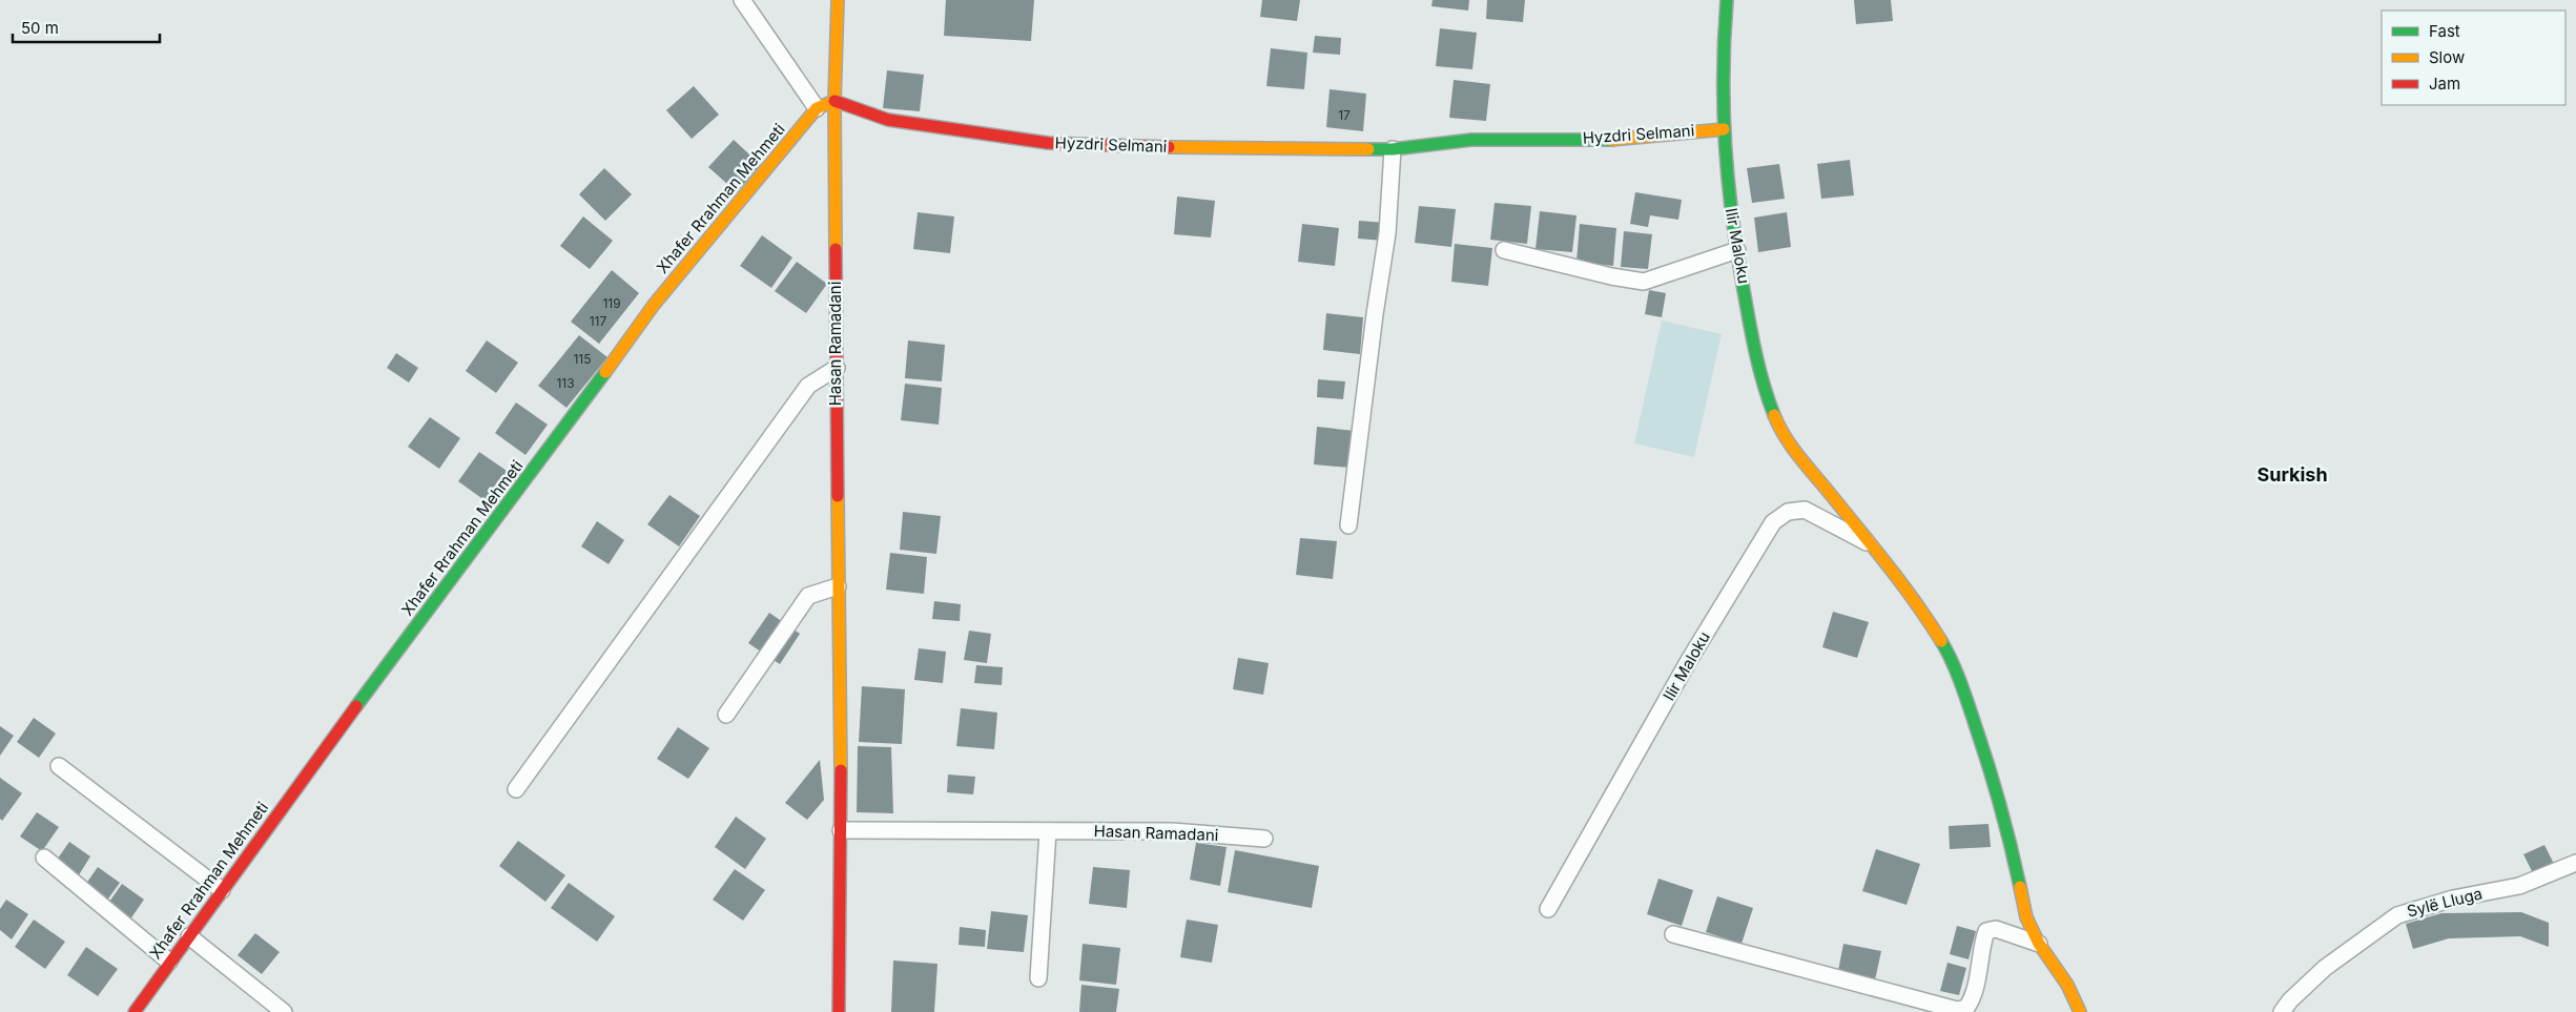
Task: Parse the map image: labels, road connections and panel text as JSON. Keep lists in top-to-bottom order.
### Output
{
  "streets": {
    "street": [
      "Hyzdri Selmani",
      "Xhafer Rrahman Mehmeti",
      "Ilir Maloku",
      "Hasan Ramadani",
      "Sylë Lluga"
    ]
  },
  "crossings": [
    ["Hyzdri Selmani", "Xhafer Rrahman Mehmeti"],
    ["Hyzdri Selmani", "Ilir Maloku"],
    ["Hyzdri Selmani", "Hasan Ramadani"],
    ["Xhafer Rrahman Mehmeti", "Hasan Ramadani"]
  ],
  "districts": ["Surkish"],
  "house_numbers": [
    "17",
    "119",
    "117",
    "115",
    "113"
  ],
  "legend": ["Fast", "Slow", "Jam"],
  "scale_bar": "50 m"
}
